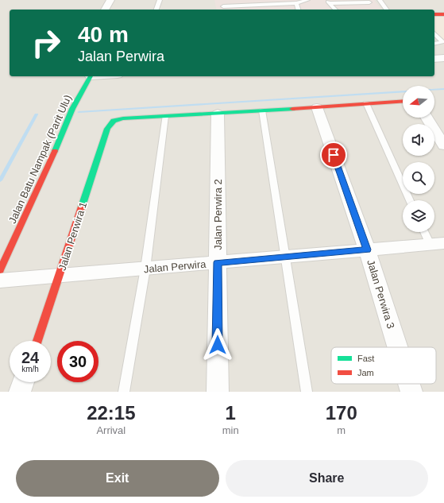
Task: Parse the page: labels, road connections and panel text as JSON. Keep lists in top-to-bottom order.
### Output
{
  "streets": {
    "street": [
      "Jalan Batu Nampak (Parit Ulu)",
      "Jalan Perwira 2",
      "Jalan Perwira 1",
      "Jalan Perwira",
      "Jalan Perwira 3"
    ]
  },
  "crossings": [
    ["Jalan Perwira 2", "Jalan Perwira"],
    ["Jalan Perwira 1", "Jalan Perwira"],
    ["Jalan Perwira", "Jalan Perwira 3"]
  ],
  "legend": ["Fast", "Jam"],
  "north": "left",
  "page": {
    "turn": ["40 m", "Jalan Perwira"],
    "speed": "24 km/h",
    "limit": "30",
    "eta": [
      "22:15",
      "Arrival",
      "1",
      "min",
      "170",
      "m"
    ],
    "buttons": ["Exit", "Share"]
  }
}
